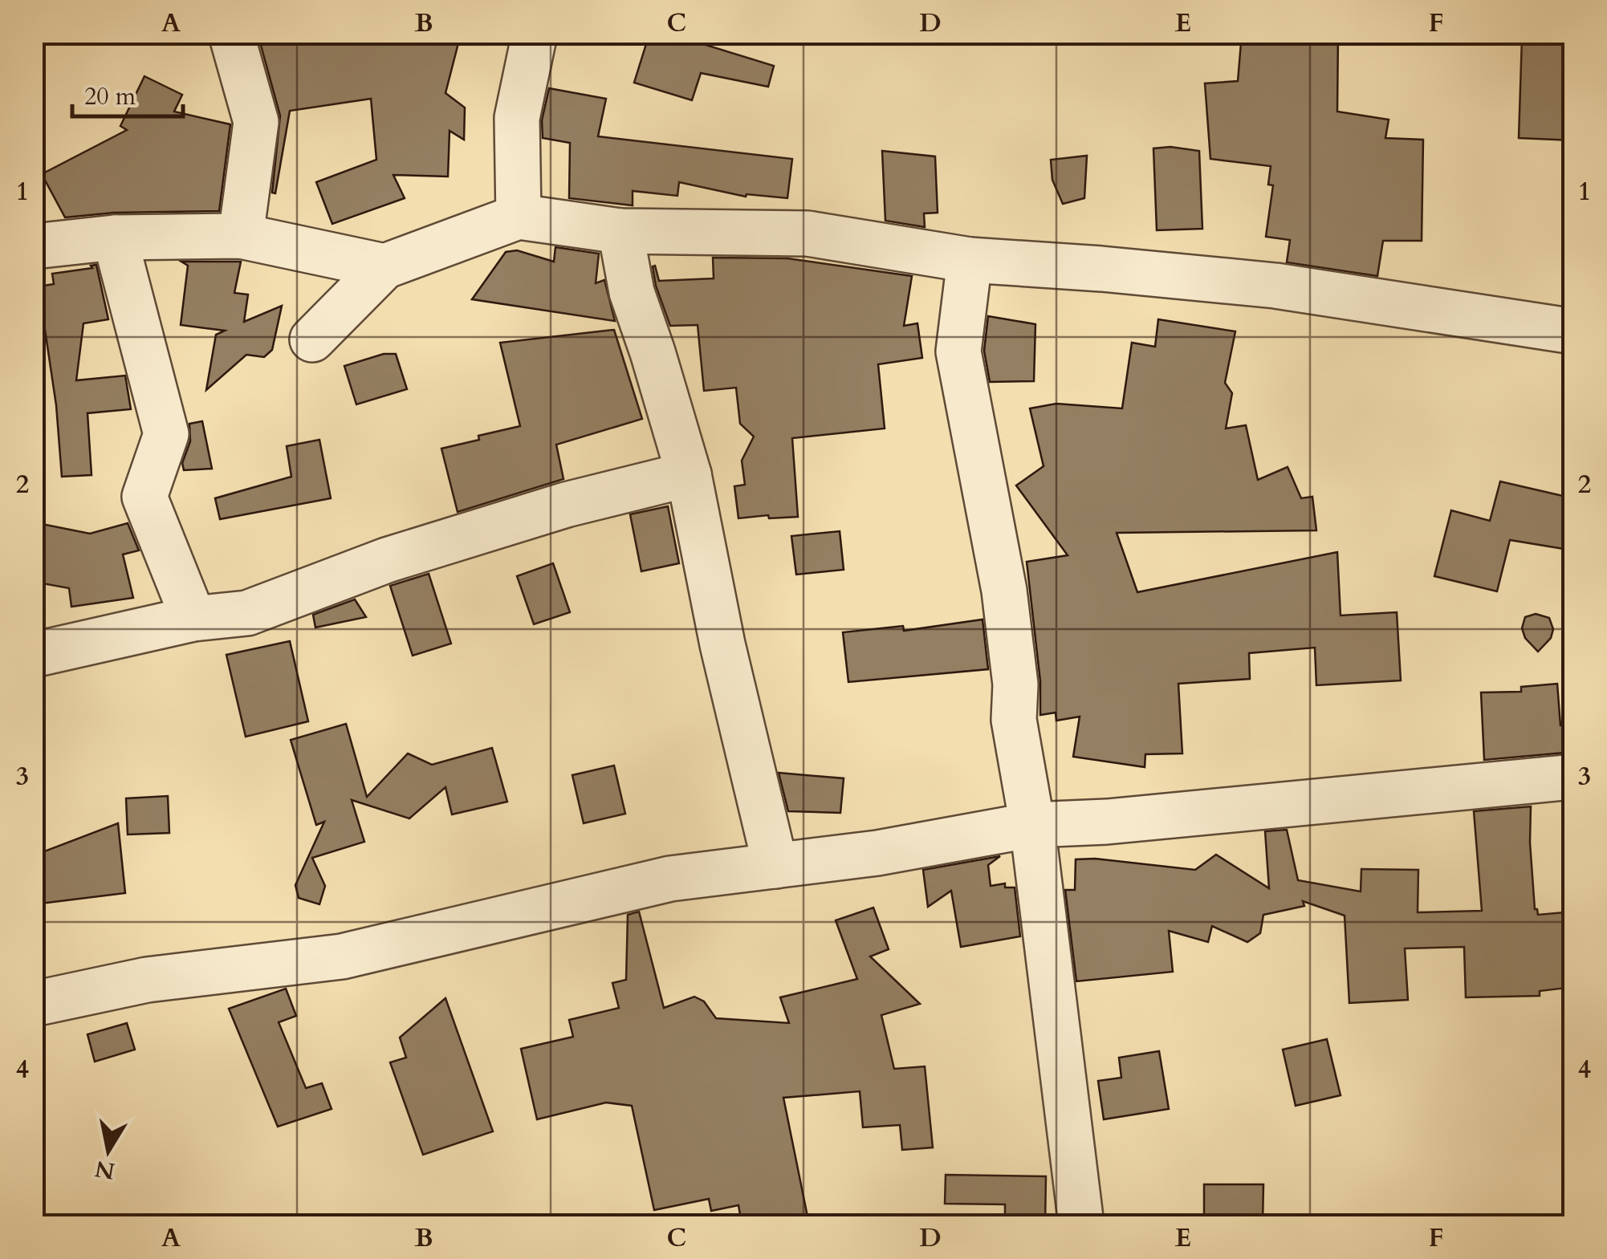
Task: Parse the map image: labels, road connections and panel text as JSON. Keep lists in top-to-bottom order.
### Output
{
  "scale_bar": "20 m",
  "north": "bottom",
  "grid": {
    "columns": [
      "A",
      "B",
      "C",
      "D",
      "E",
      "F"
    ],
    "rows": [
      "1",
      "2",
      "3",
      "4"
    ]
  }
}
